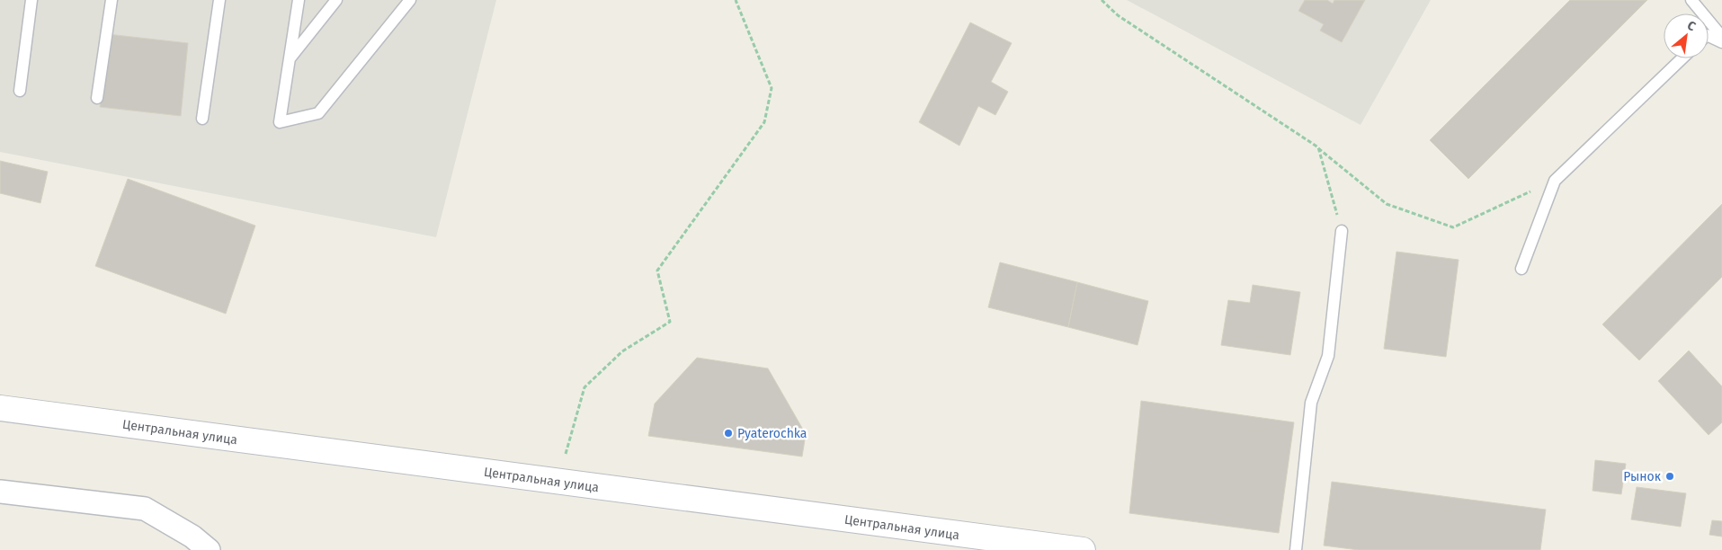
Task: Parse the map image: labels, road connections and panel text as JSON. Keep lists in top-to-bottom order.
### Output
{
  "streets": {
    "main road": ["Центральная улица"]
  },
  "places": ["Pyaterochka", "Рынок"],
  "north": "top right"
}
